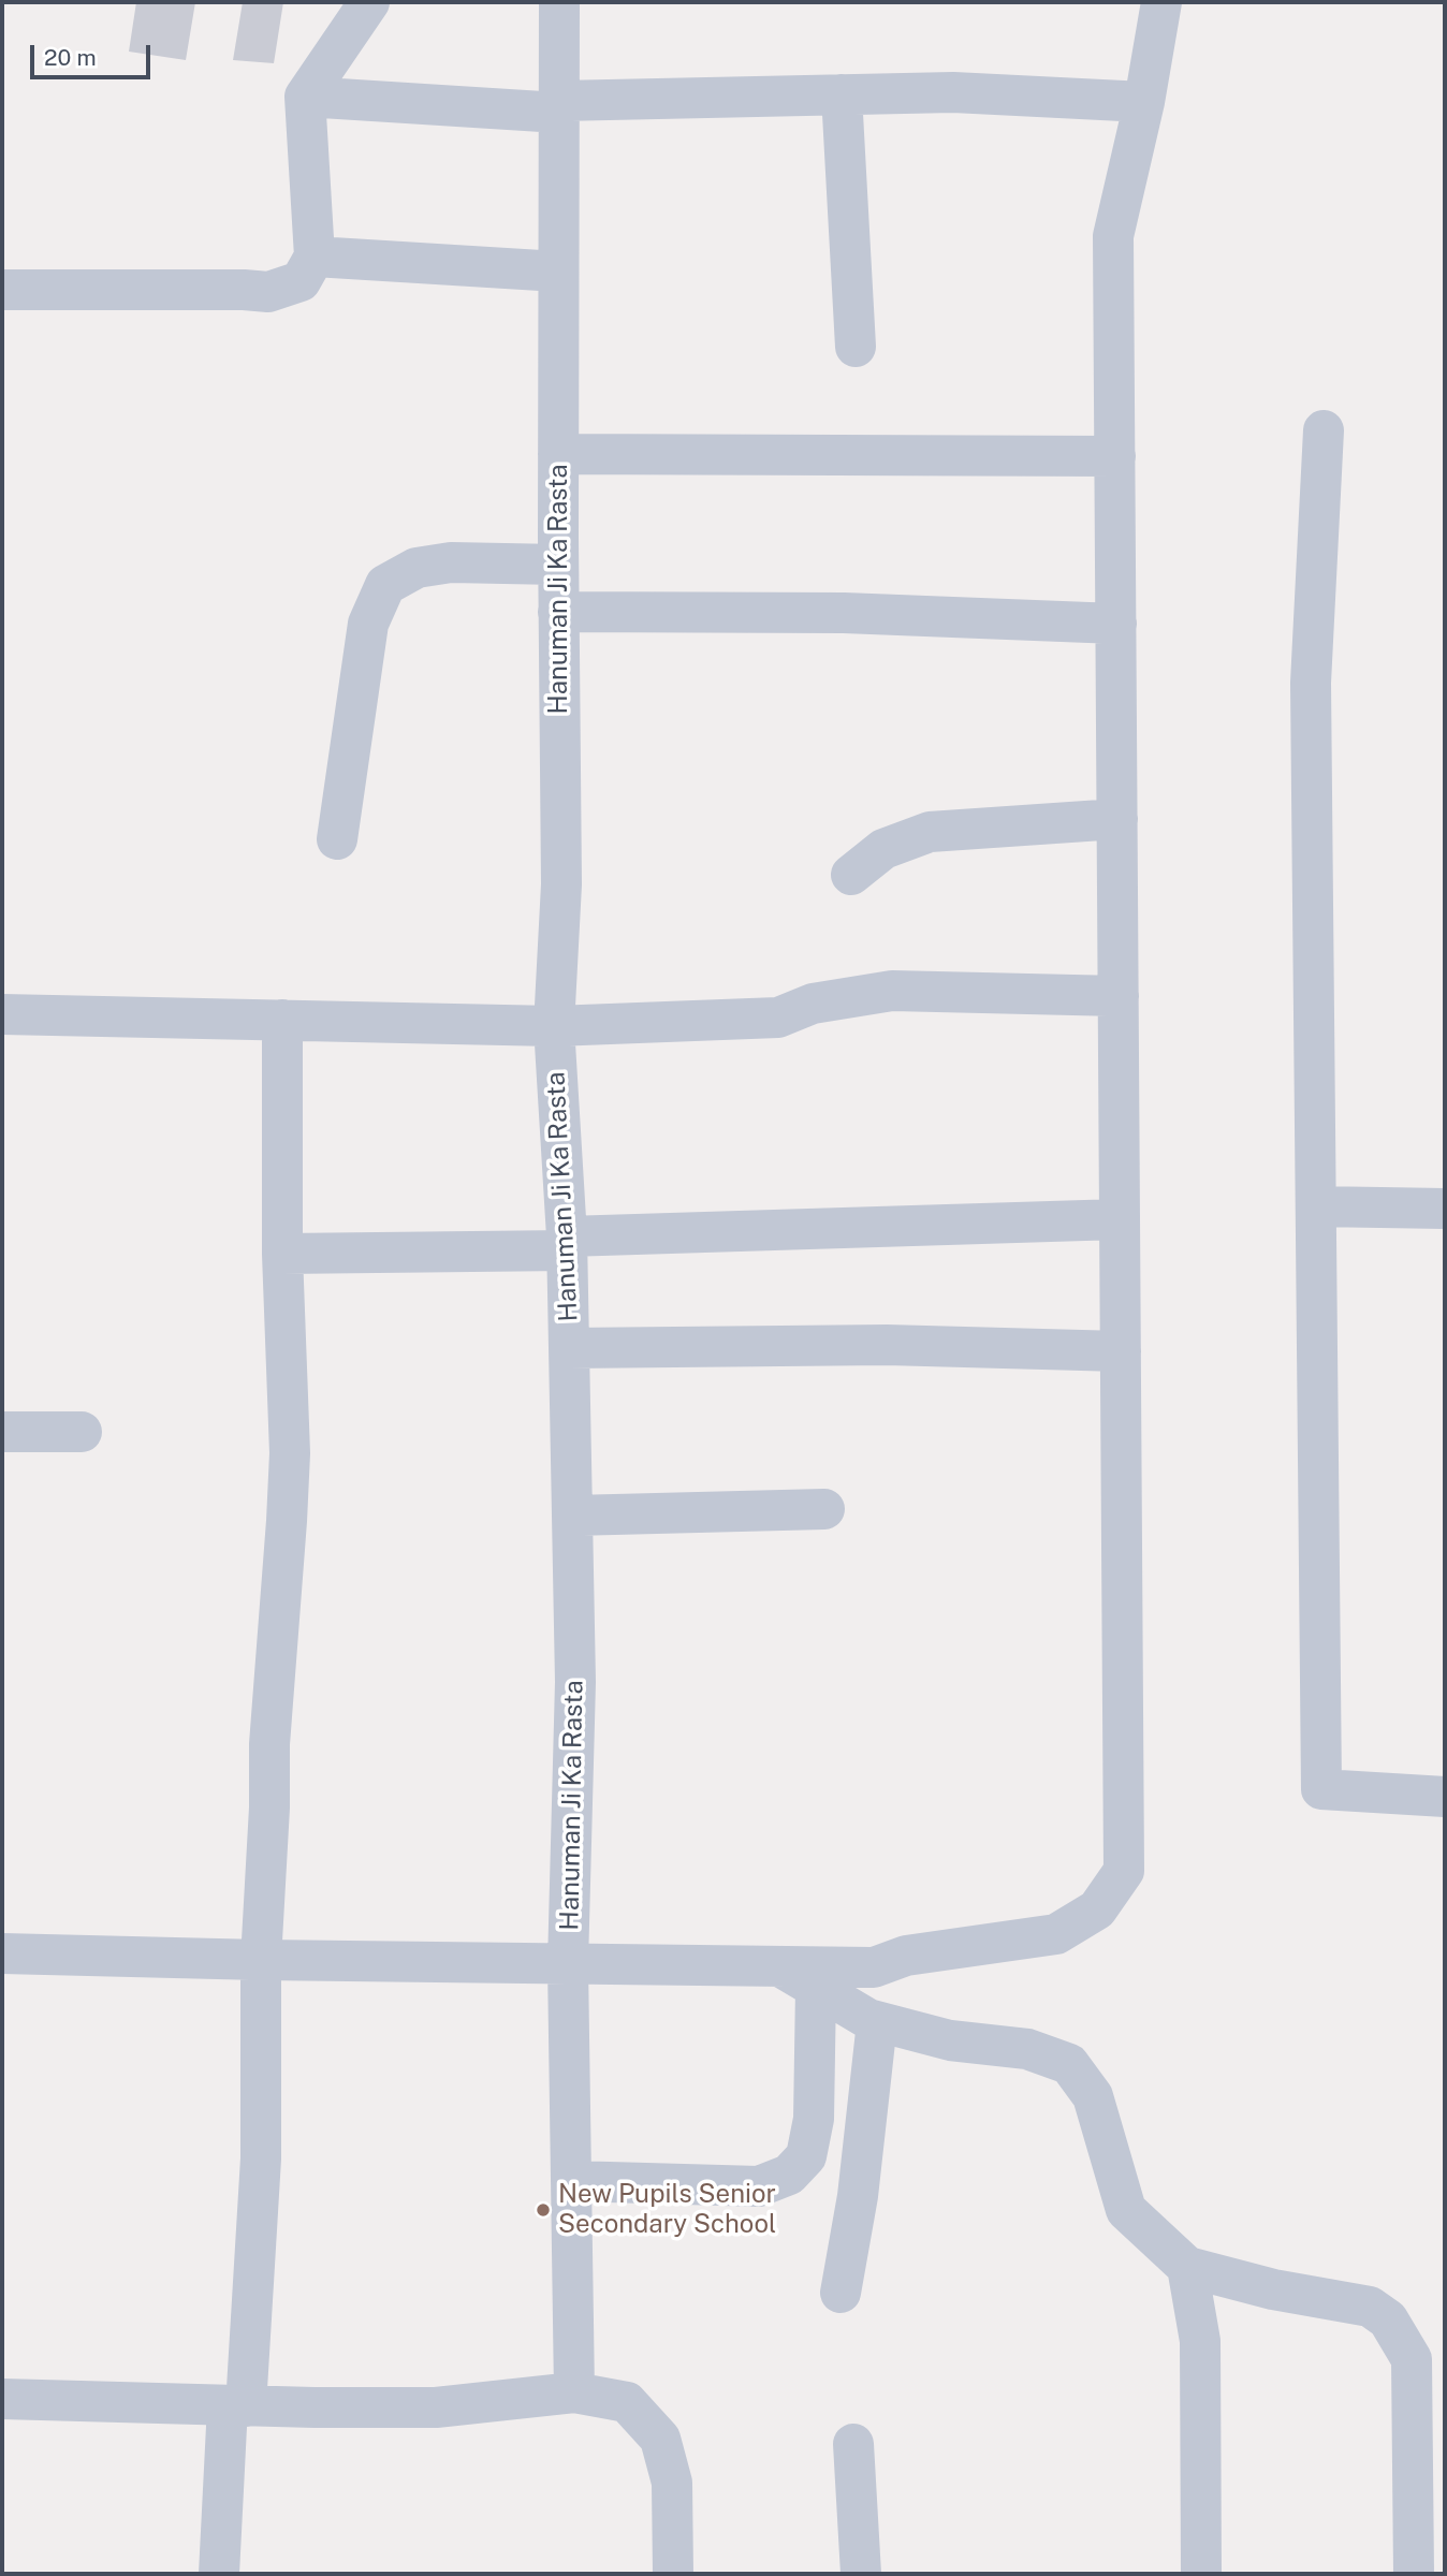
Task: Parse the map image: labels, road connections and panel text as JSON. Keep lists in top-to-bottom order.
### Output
{
  "streets": {
    "street": ["Hanuman Ji Ka Rasta"]
  },
  "places": ["New Pupils Senior Secondary School"],
  "scale_bar": "20 m"
}
